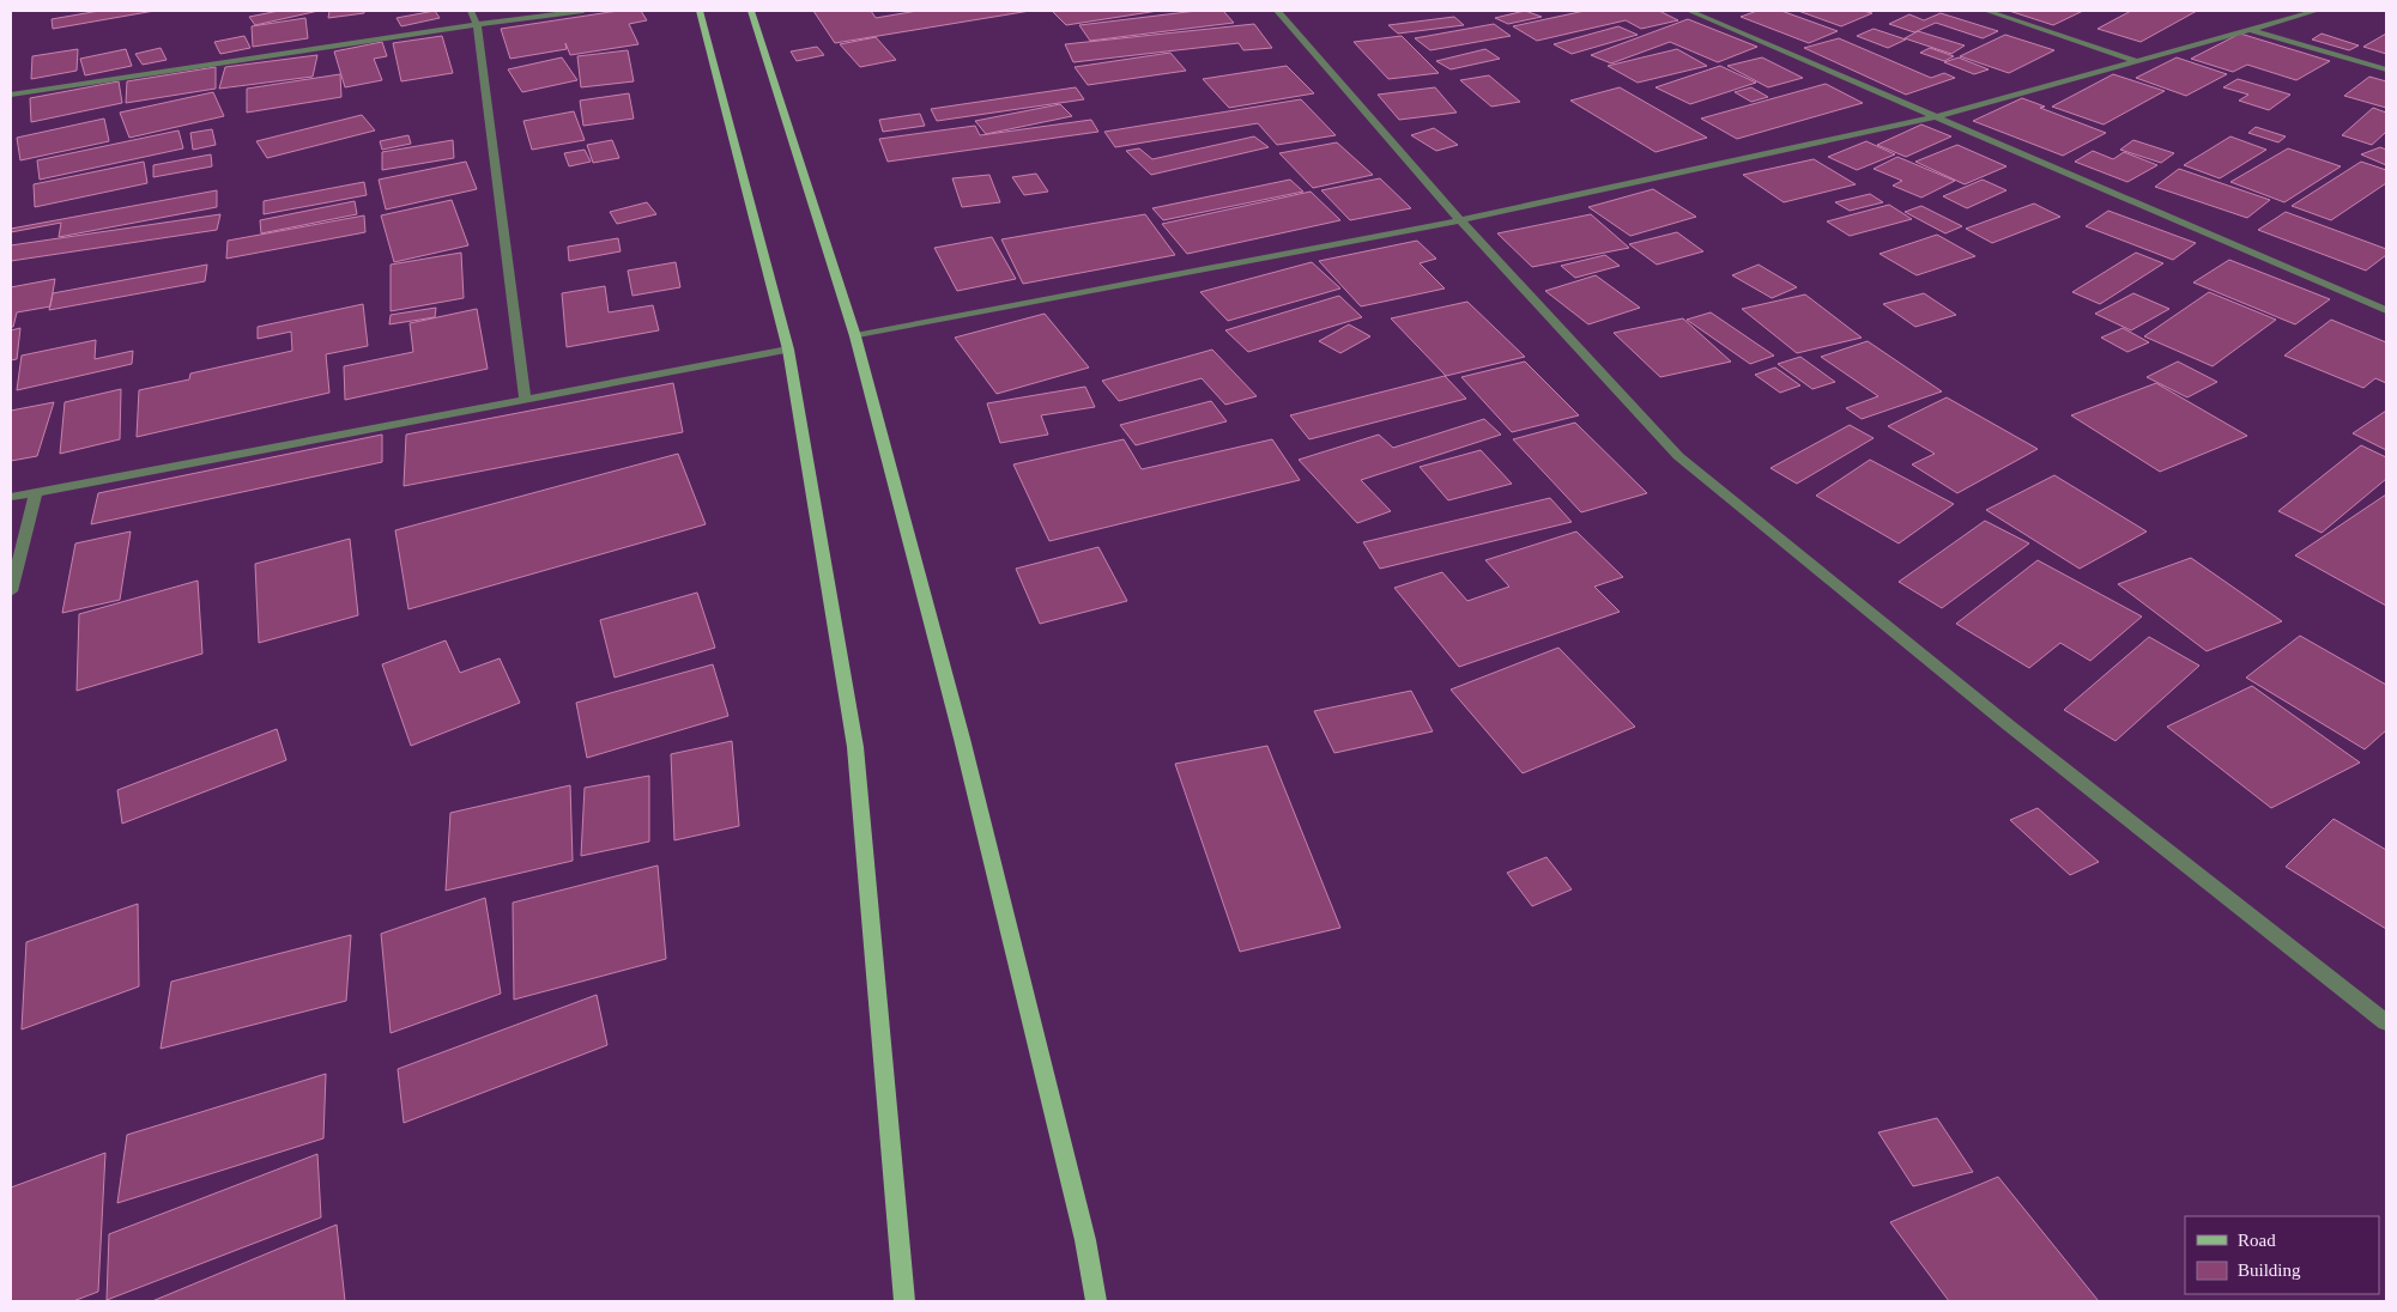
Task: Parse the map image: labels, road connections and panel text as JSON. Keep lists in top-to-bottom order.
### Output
{
  "legend": ["Road", "Building"]
}
